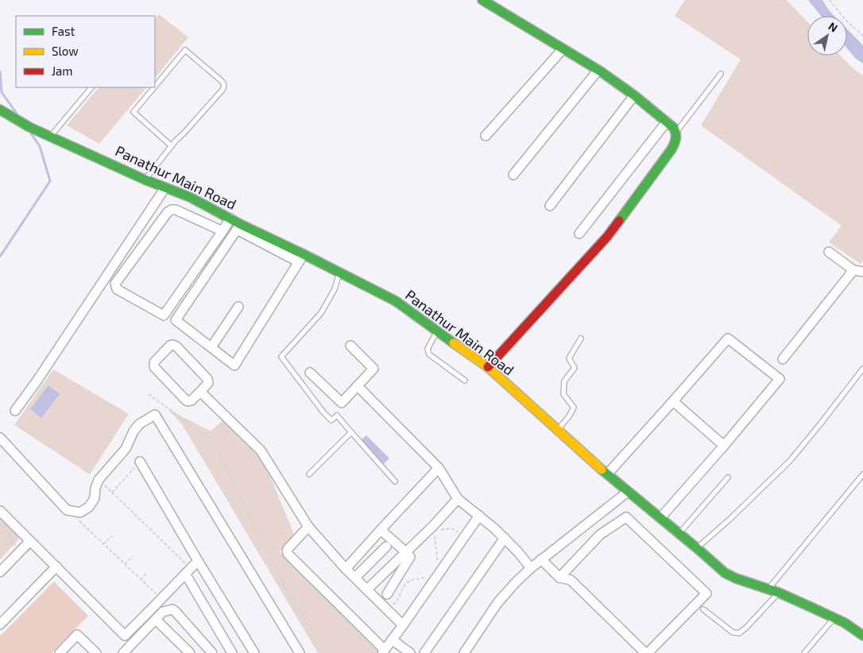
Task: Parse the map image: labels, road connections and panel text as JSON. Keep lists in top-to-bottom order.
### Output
{
  "streets": {
    "street": ["Panathur Main Road"]
  },
  "legend": ["Fast", "Slow", "Jam"],
  "north": "top right"
}
